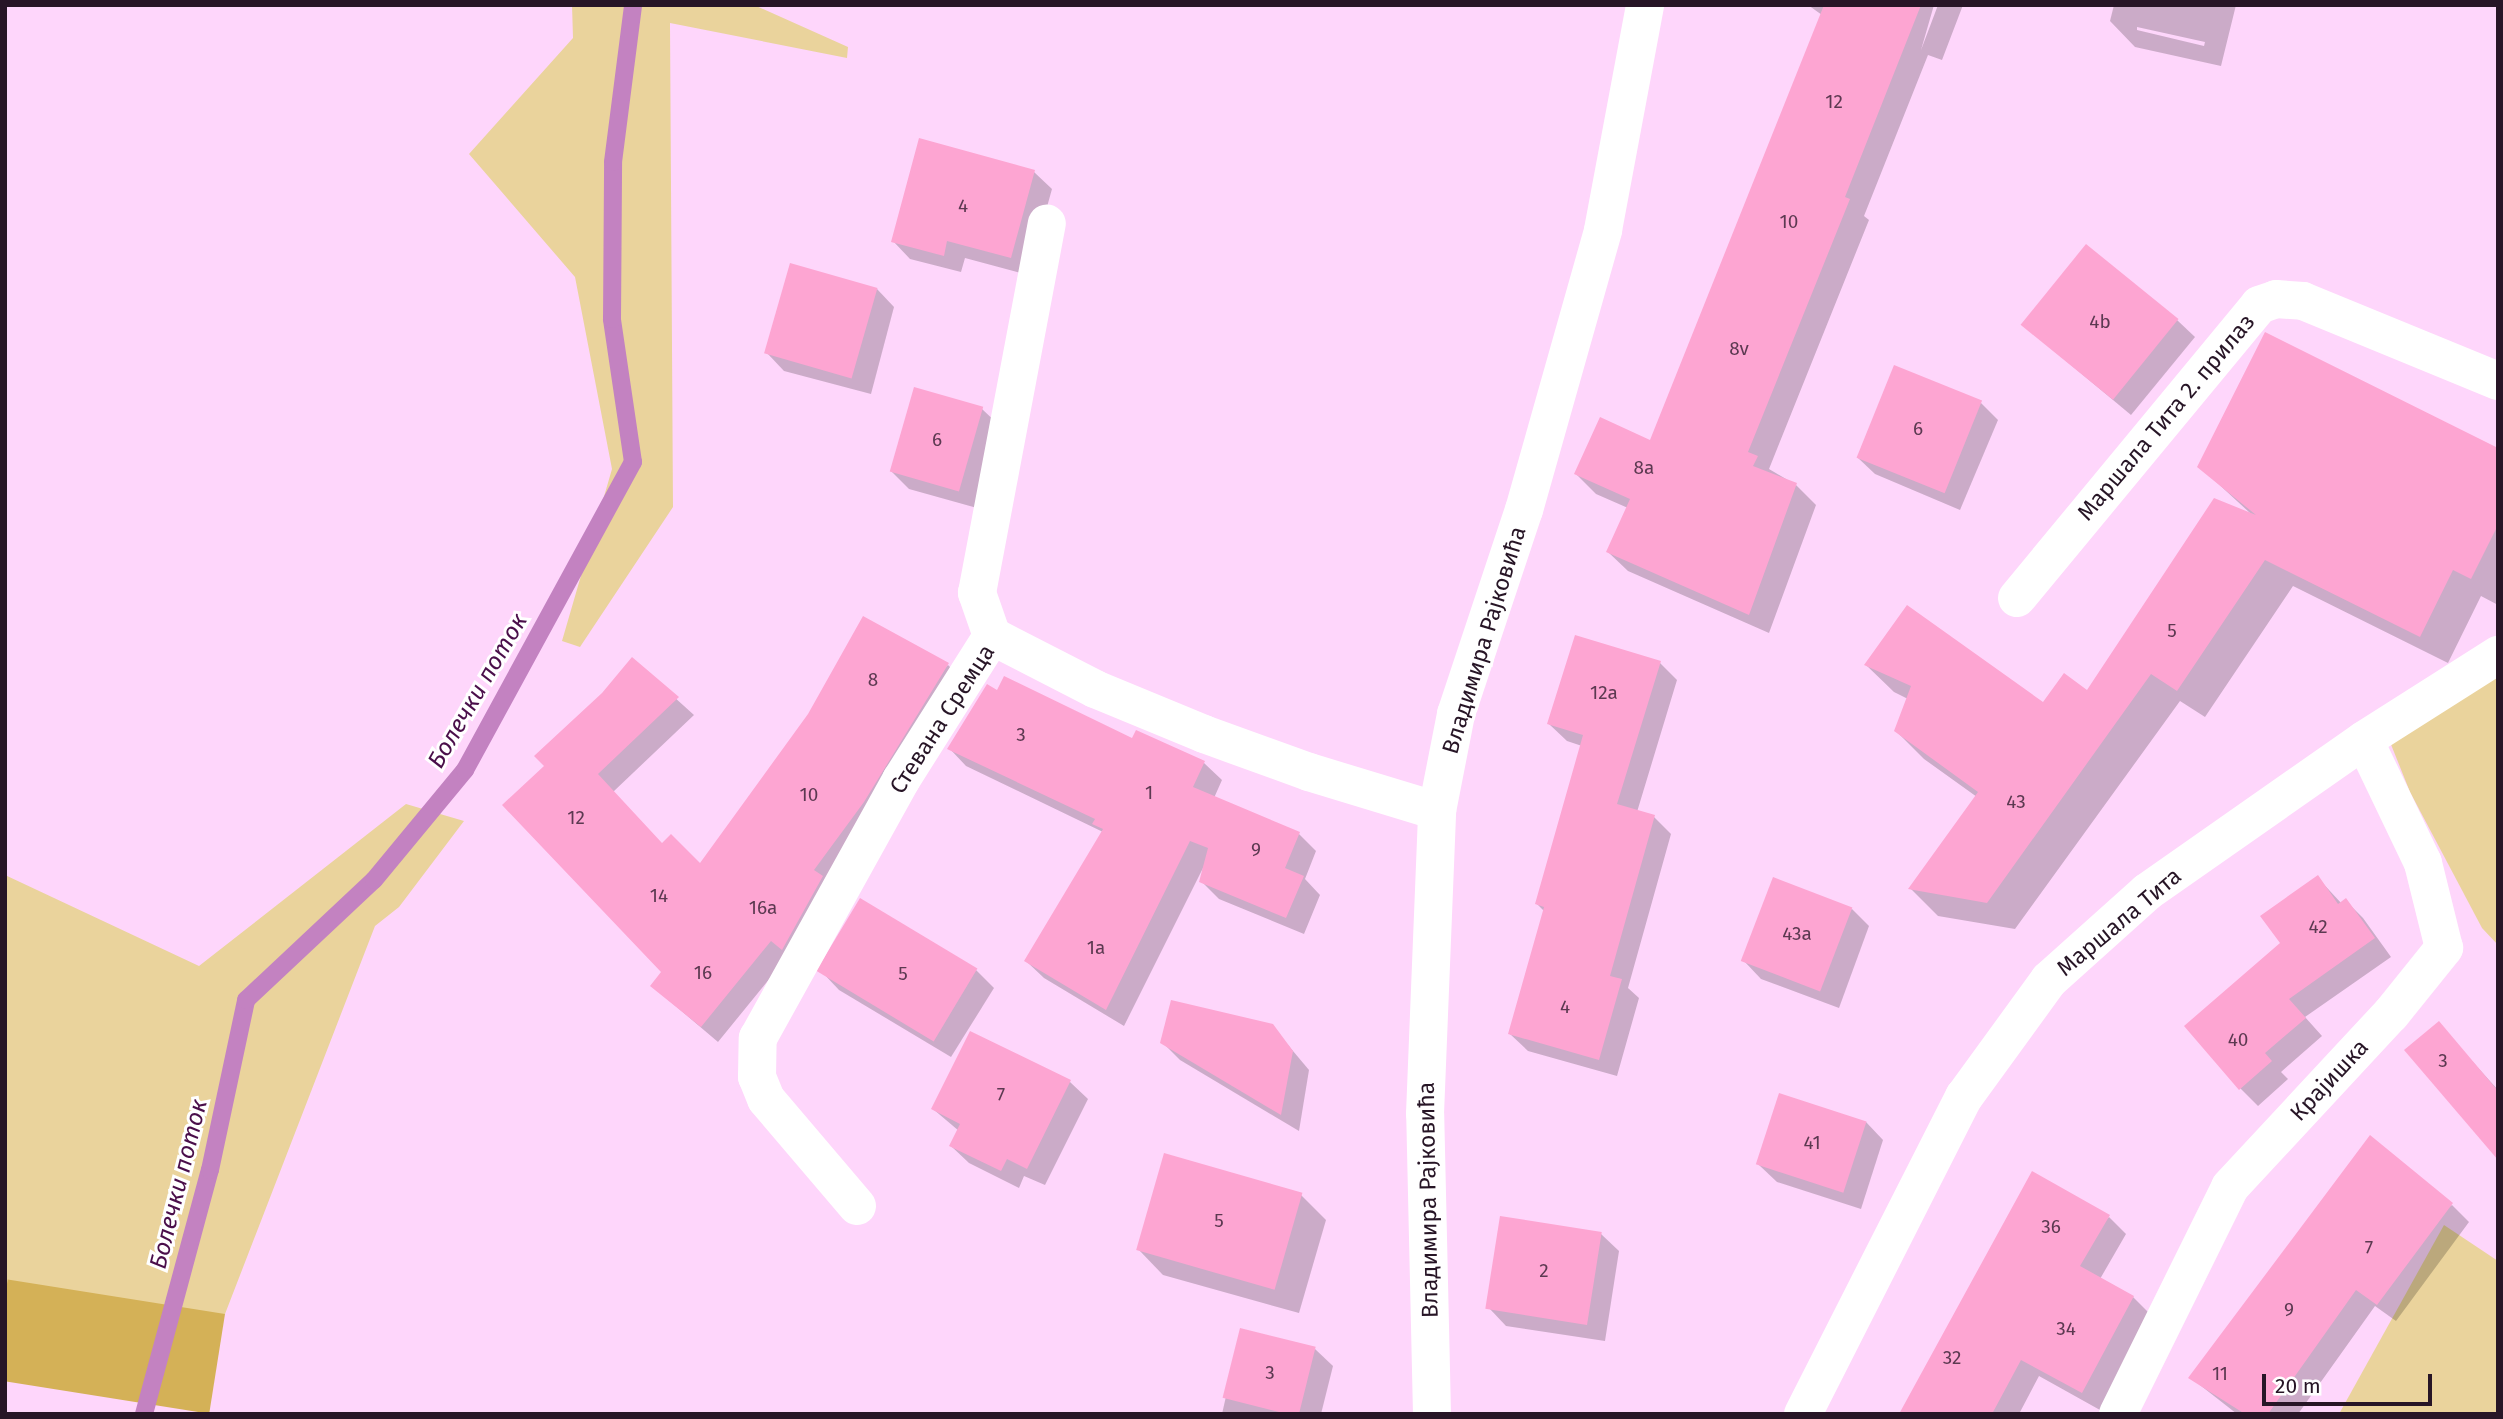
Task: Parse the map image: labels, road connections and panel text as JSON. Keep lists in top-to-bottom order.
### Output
{
  "streets": {
    "street": [
      "Маршала Тита 2. прилаз",
      "Владимира Рајковића",
      "Стевана Сремца",
      "Маршала Тита",
      "Крајишка"
    ]
  },
  "crossings": [
    ["Владимира Рајковића", "Стевана Сремца"],
    ["Маршала Тита", "Крајишка"]
  ],
  "water": ["Болечки поток"],
  "house_numbers": [
    "12",
    "4",
    "10",
    "4b",
    "8v",
    "6",
    "6",
    "8a",
    "5",
    "8",
    "12a",
    "3",
    "1",
    "10",
    "43",
    "12",
    "9",
    "14",
    "16a",
    "42",
    "43a",
    "1a",
    "16",
    "5",
    "4",
    "40",
    "3",
    "7",
    "41",
    "5",
    "36",
    "7",
    "2",
    "9",
    "34",
    "32",
    "3",
    "11"
  ],
  "scale_bar": "20 m"
}
